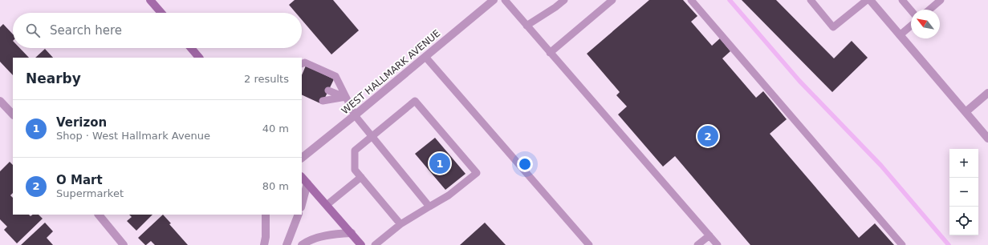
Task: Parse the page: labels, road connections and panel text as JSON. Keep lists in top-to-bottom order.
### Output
{
  "streets": {
    "street": ["WEST HALLMARK AVENUE"]
  },
  "north": "top left",
  "page": {
    "search": "Search here",
    "heading": ["Nearby", "2 results"],
    "list": [
      {
        "mark": "1",
        "name": "Verizon",
        "note": "Shop · West Hallmark Avenue",
        "value": "40 m"
      },
      {
        "mark": "2",
        "name": "O Mart",
        "note": "Supermarket",
        "value": "80 m"
      }
    ],
    "pins": ["2", "1"],
    "map_buttons": ["+", "−"]
  }
}
